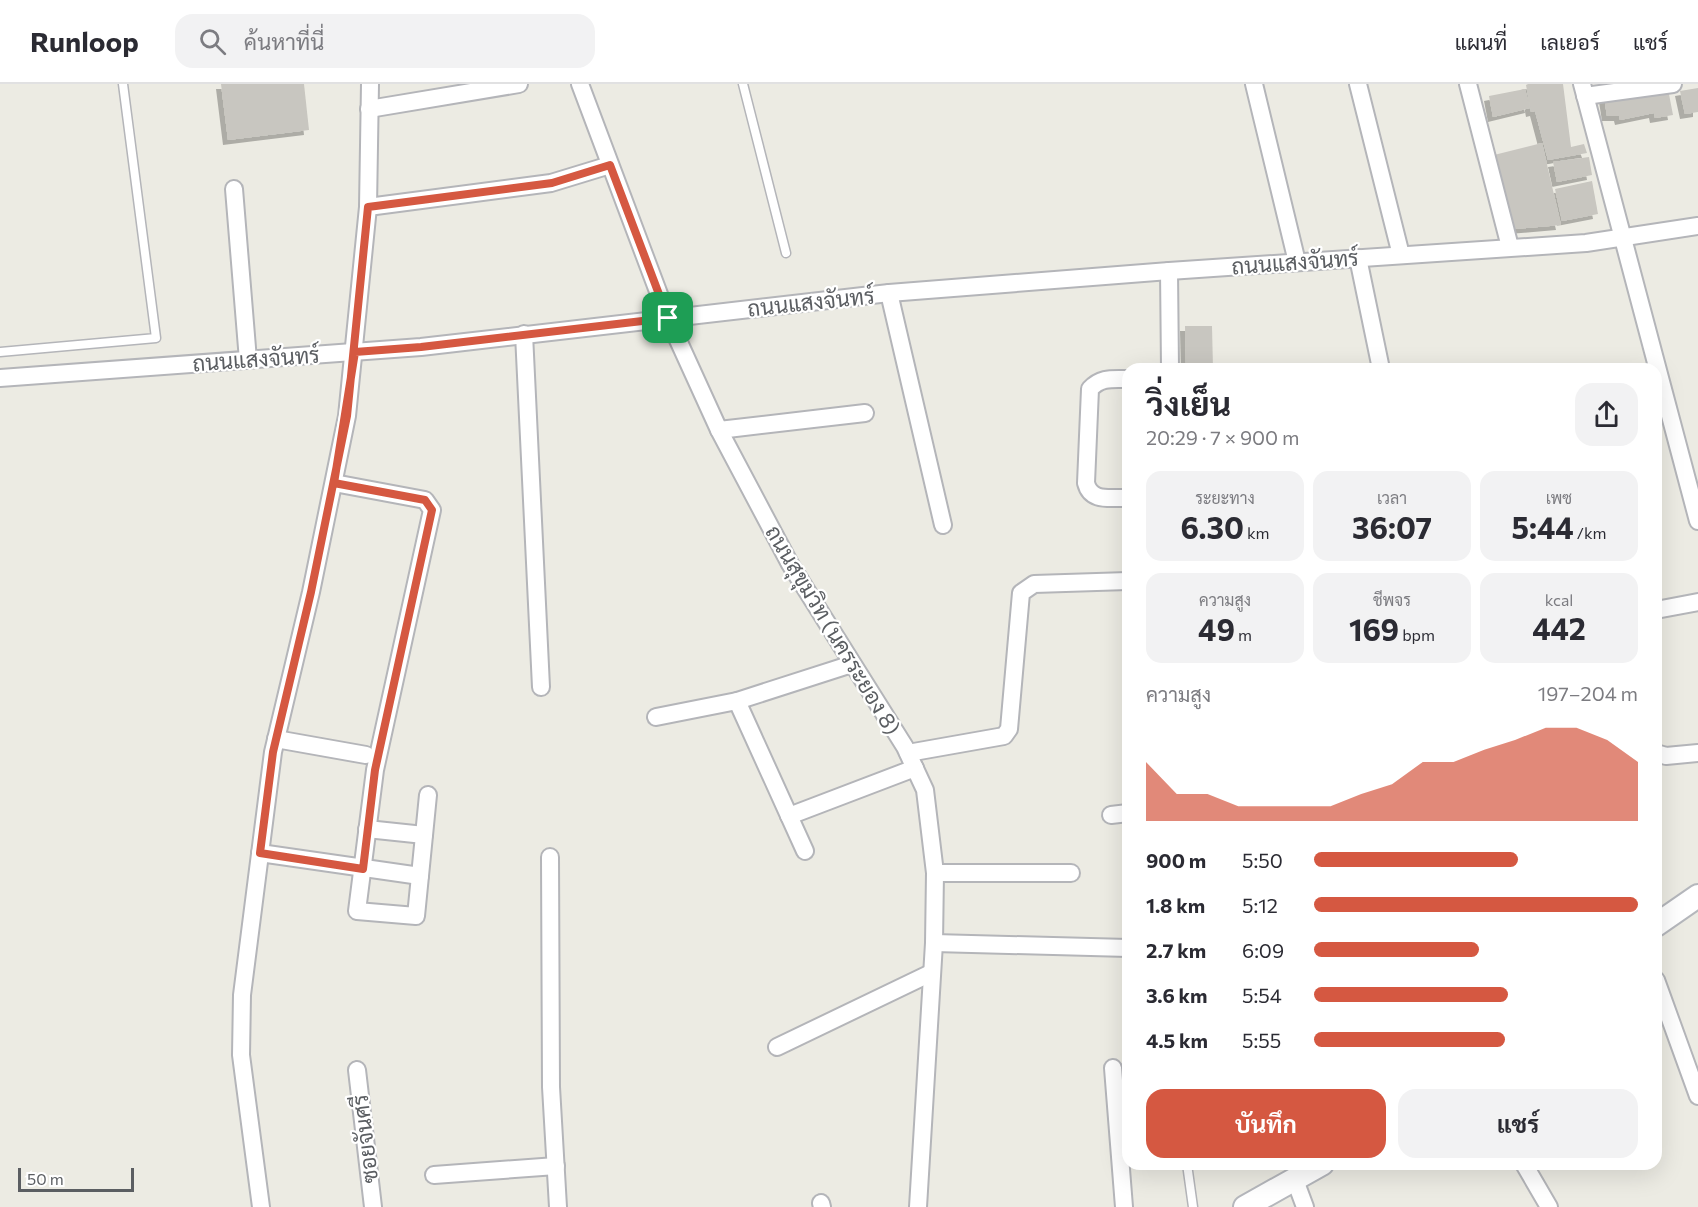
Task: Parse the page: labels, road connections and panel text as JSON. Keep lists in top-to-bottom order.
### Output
{
  "streets": {
    "street": ["ถนนแสงจันทร์", "ถนนสุขุมวิท (นครระยอง 8)", "ซอยจันศรี"]
  },
  "crossings": [
    ["ถนนแสงจันทร์", "ถนนสุขุมวิท (นครระยอง 8)"]
  ],
  "scale_bar": "50 m",
  "page": {
    "header": "Runloop",
    "search": "ค้นหาที่นี่",
    "nav": ["แผนที่", "เลเยอร์", "แชร์"],
    "heading": ["วิ่งเย็น", "20:29 · 7 × 900 m"],
    "stats": [
      ["ระยะทาง", "6.30 km"],
      ["เวลา", "36:07"],
      ["เพซ", "5:44 /km"],
      ["ความสูง", "49 m"],
      ["ชีพจร", "169 bpm"],
      ["kcal", "442"]
    ],
    "chart": ["ความสูง", "197–204 m"],
    "list": [
      {
        "name": "900 m",
        "note": "5:50"
      },
      {
        "name": "1.8 km",
        "note": "5:12"
      },
      {
        "name": "2.7 km",
        "note": "6:09"
      },
      {
        "name": "3.6 km",
        "note": "5:54"
      },
      {
        "name": "4.5 km",
        "note": "5:55"
      }
    ],
    "buttons": ["บันทึก", "แชร์"],
    "scale": "50 m"
  }
}
